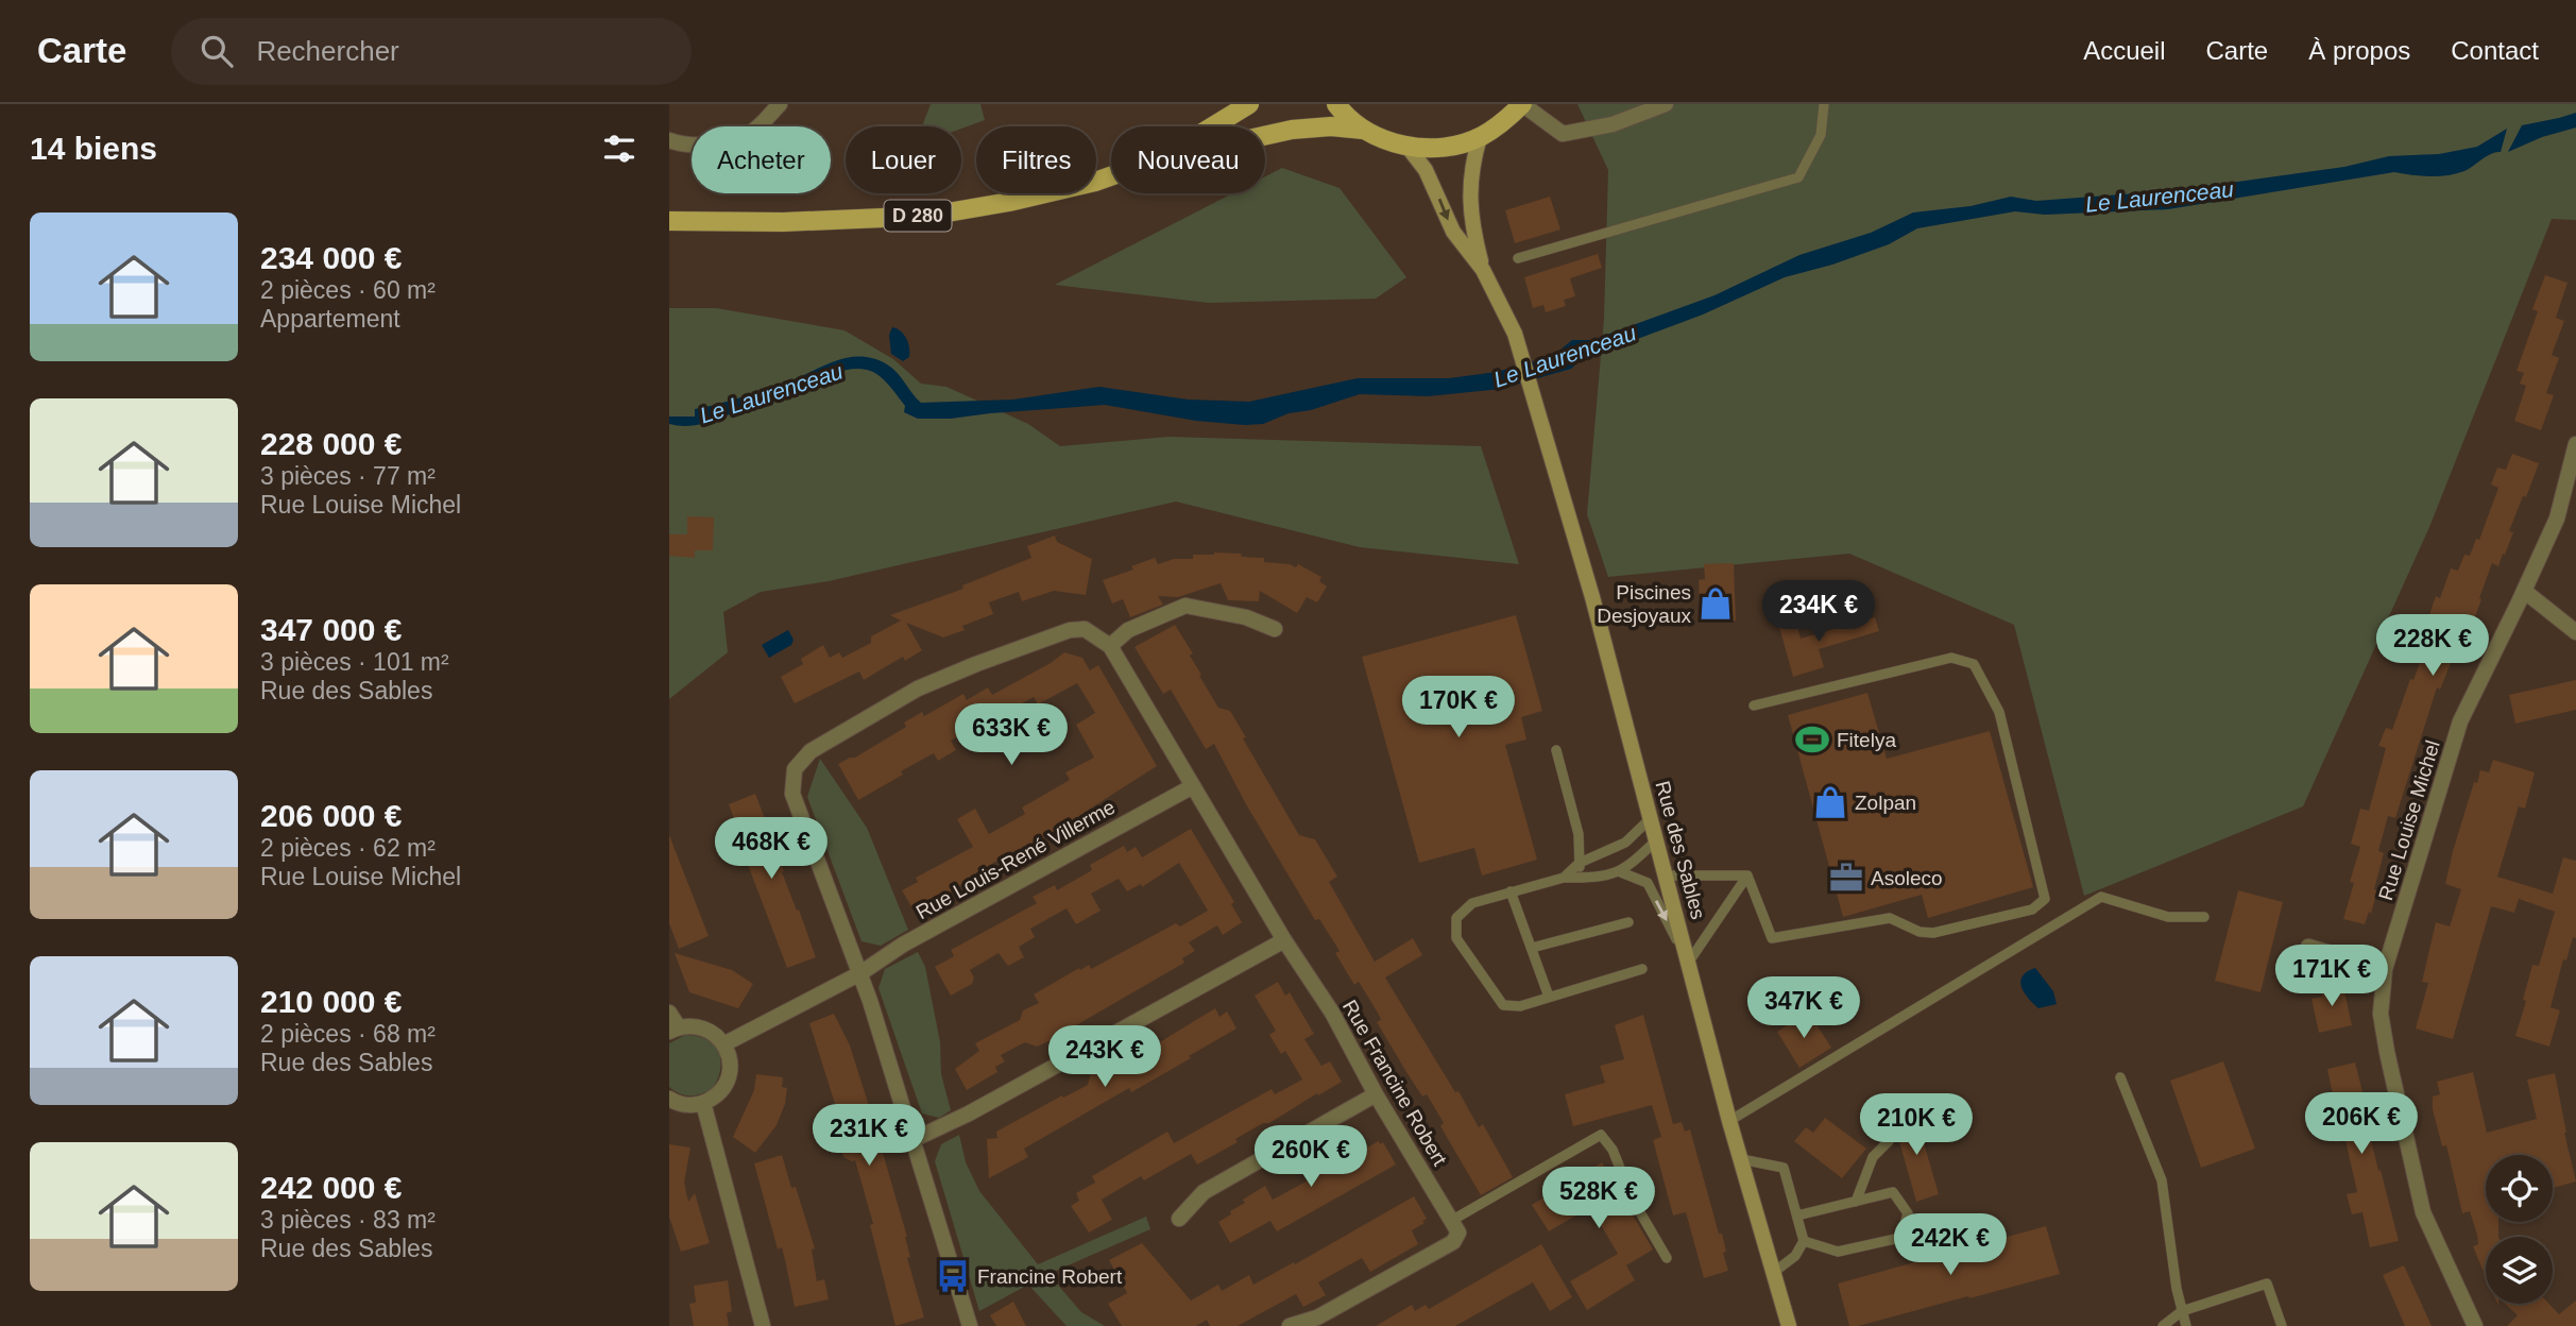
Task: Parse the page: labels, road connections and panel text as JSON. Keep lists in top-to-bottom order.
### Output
{
  "streets": {
    "main road": ["D 280", "Rue des Sables"],
    "street": ["Rue Louise Michel", "Rue Louis-René Villerme", "Rue Francine Robert"]
  },
  "crossings": [
    ["Rue Louis-René Villerme", "Rue Francine Robert"]
  ],
  "water": ["Le Laurenceau"],
  "places": {
    "shop": ["Piscines Desjoyaux", "Zolpan"],
    "sports": ["Fitelya"],
    "office": ["Asoleco"],
    "bus stop": ["Francine Robert"]
  },
  "page": {
    "header": "Carte",
    "search": "Rechercher",
    "nav": [
      "Accueil",
      "Carte",
      "À propos",
      "Contact"
    ],
    "heading": "14 biens",
    "chip": [
      "Acheter",
      "Louer",
      "Filtres",
      "Nouveau"
    ],
    "list": [
      {
        "name": "234 000 €",
        "note": "2 pièces · 60 m² · Appartement"
      },
      {
        "name": "228 000 €",
        "note": "3 pièces · 77 m² · Rue Louise Michel"
      },
      {
        "name": "347 000 €",
        "note": "3 pièces · 101 m² · Rue des Sables"
      },
      {
        "name": "206 000 €",
        "note": "2 pièces · 62 m² · Rue Louise Michel"
      },
      {
        "name": "210 000 €",
        "note": "2 pièces · 68 m² · Rue des Sables"
      },
      {
        "name": "242 000 €",
        "note": "3 pièces · 83 m² · Rue des Sables"
      }
    ],
    "price": [
      "234K €",
      "228K €",
      "170K €",
      "633K €",
      "468K €",
      "171K €",
      "347K €",
      "243K €",
      "206K €",
      "210K €",
      "231K €",
      "260K €",
      "528K €",
      "242K €"
    ]
  }
}
